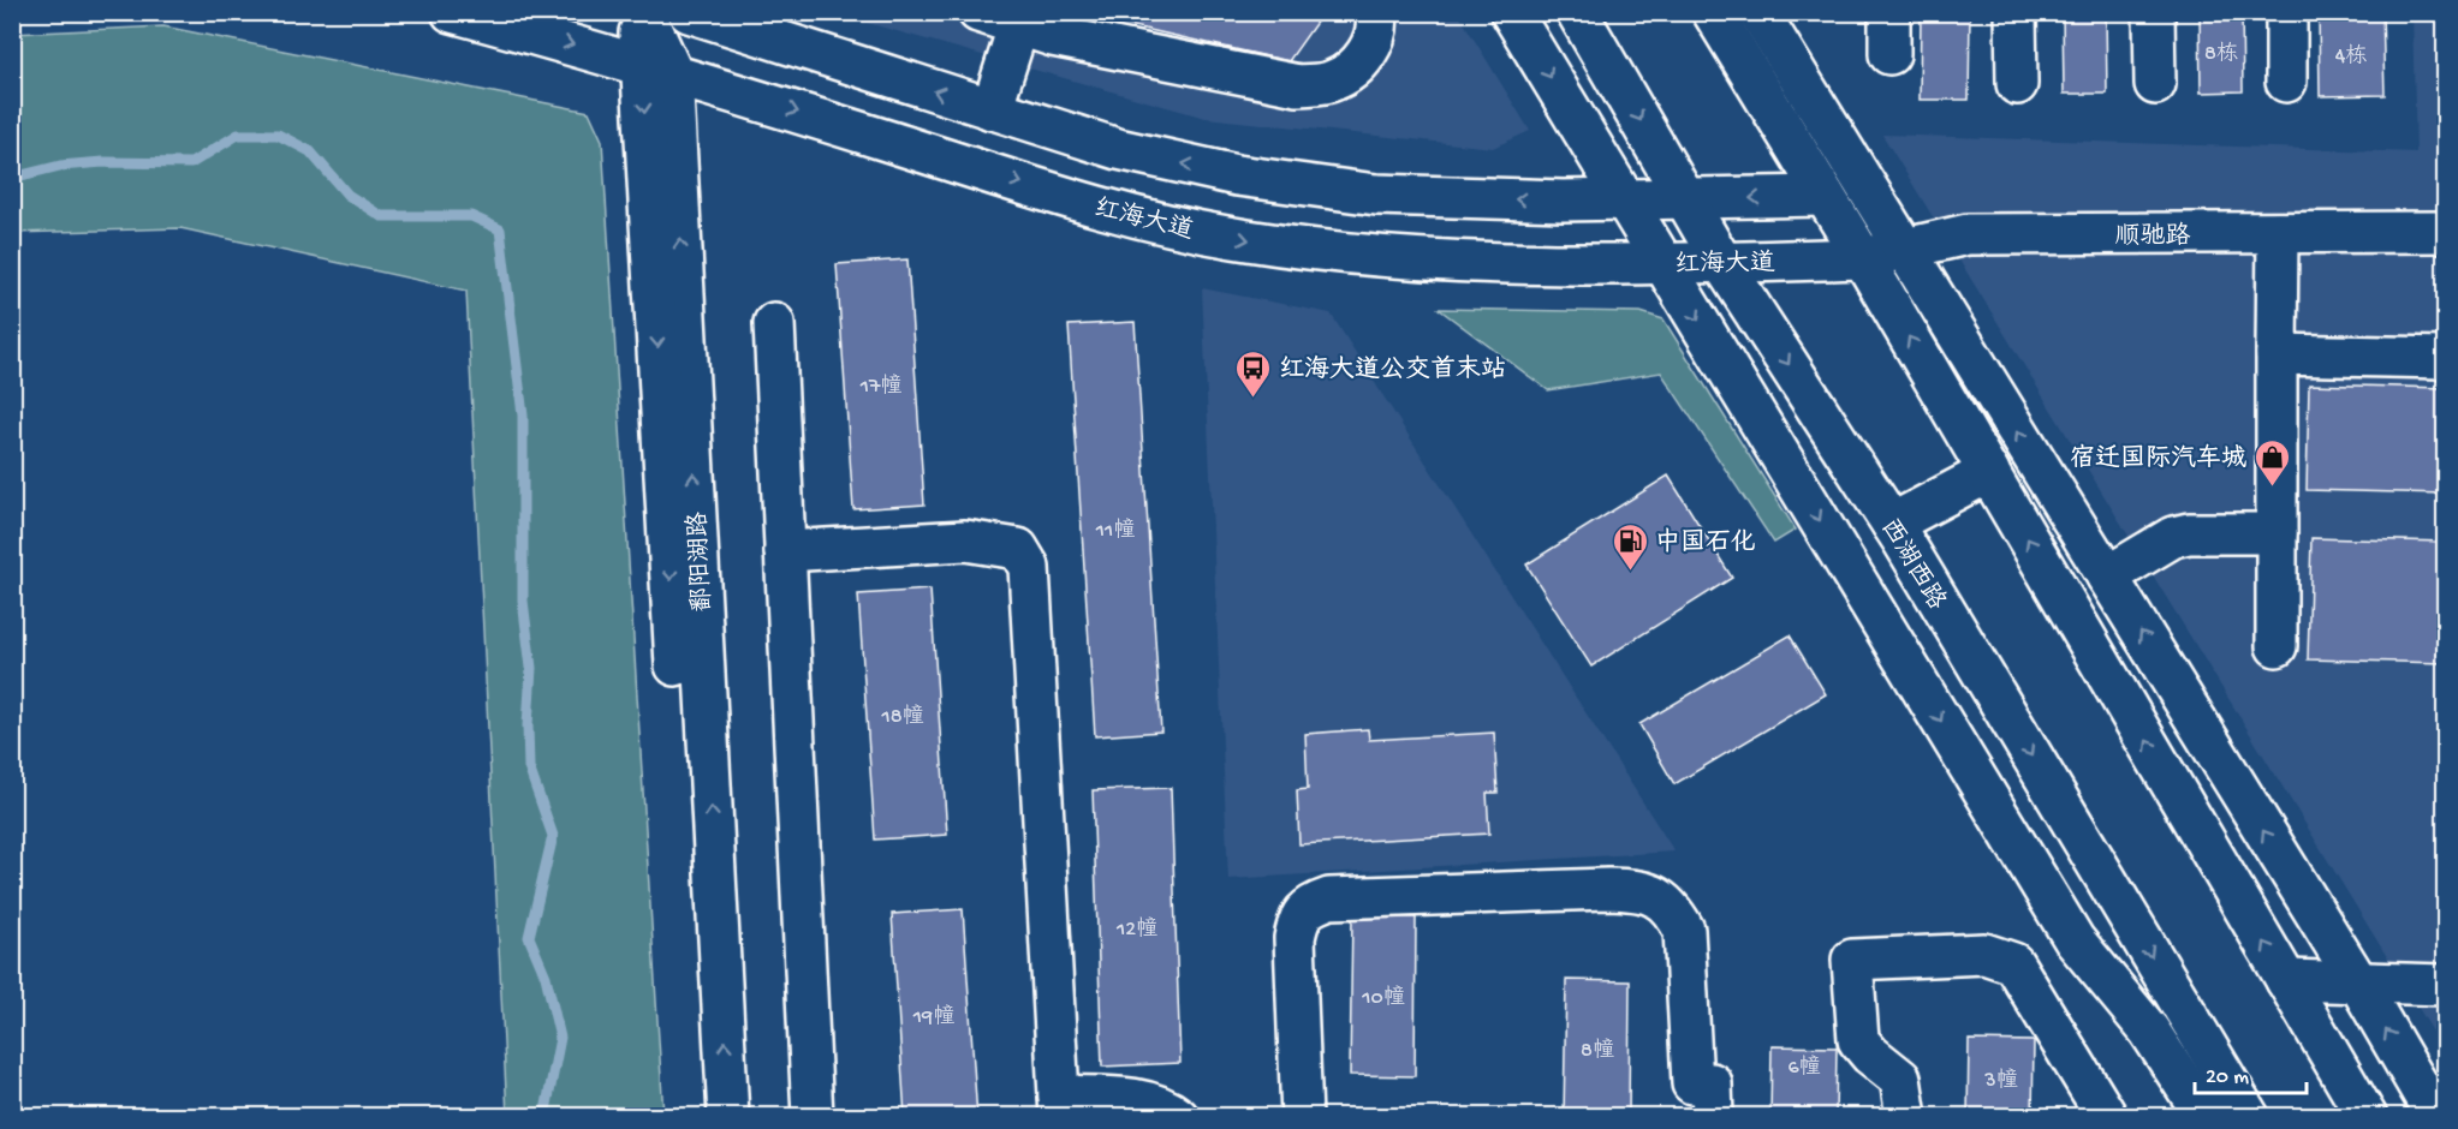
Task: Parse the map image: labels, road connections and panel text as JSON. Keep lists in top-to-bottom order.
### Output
{
  "streets": {
    "main road": [
      "红海大道",
      "顺驰路",
      "鄱阳湖路",
      "西湖西路"
    ]
  },
  "crossings": [
    ["红海大道", "顺驰路"],
    ["红海大道", "鄱阳湖路"],
    ["红海大道", "西湖西路"]
  ],
  "places": {
    "bus stop": ["红海大道公交首末站"],
    "shop": ["宿迁国际汽车城"],
    "fuel station": ["中国石化"]
  },
  "house_numbers": [
    "8栋",
    "4栋",
    "17幢",
    "11幢",
    "18幢",
    "12幢",
    "10幢",
    "19幢",
    "8幢",
    "6幢",
    "3幢"
  ],
  "scale_bar": "20 m"
}
